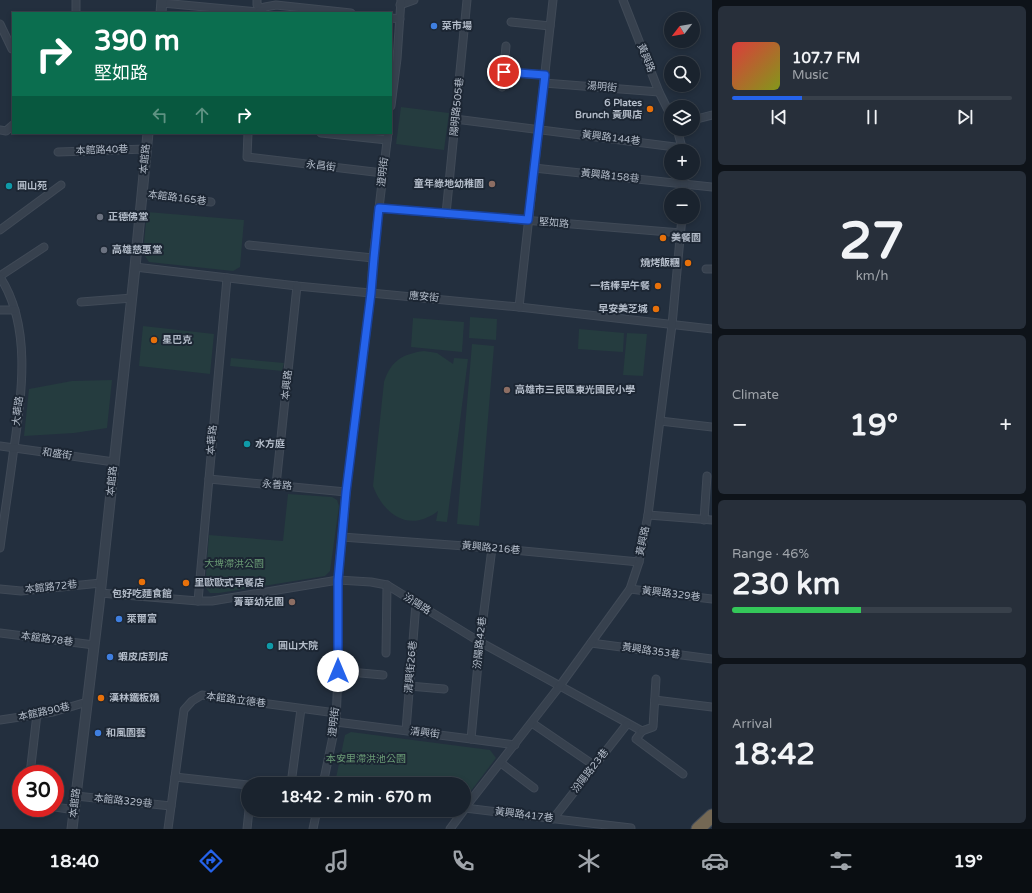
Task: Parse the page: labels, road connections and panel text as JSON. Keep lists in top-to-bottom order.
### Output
{
  "streets": {
    "street": [
      "黃興路",
      "湯明街",
      "陽明路505巷",
      "黃興路144巷",
      "本館路40巷",
      "本館路",
      "永昌街",
      "澄明街",
      "黃興路158巷",
      "本館路165巷",
      "堅如路",
      "應安街",
      "本興路",
      "大華路",
      "本華路",
      "和盛街",
      "永善路",
      "黃興路216巷",
      "本館路72巷",
      "黃興路329巷",
      "汾陽路",
      "本館路78巷",
      "汾陽路42巷",
      "黃興路353巷",
      "清興街26巷",
      "本館路立德巷",
      "本館路90巷",
      "清興街",
      "汾陽路23巷",
      "本館路329巷",
      "黃興路417巷"
    ]
  },
  "crossings": [
    ["黃興路", "湯明街"],
    ["黃興路", "堅如路"],
    ["黃興路", "應安街"],
    ["黃興路", "黃興路216巷"],
    ["黃興路", "黃興路329巷"],
    ["黃興路", "汾陽路"],
    ["黃興路", "黃興路353巷"],
    ["黃興路", "清興街"],
    ["陽明路505巷", "黃興路144巷"],
    ["陽明路505巷", "堅如路"],
    ["本館路40巷", "本館路"],
    ["本館路", "本館路165巷"],
    ["本館路", "應安街"],
    ["本館路", "和盛街"],
    ["本館路", "本館路72巷"],
    ["本館路", "汾陽路"],
    ["本館路", "本館路78巷"],
    ["本館路", "本館路90巷"],
    ["本館路", "本館路329巷"],
    ["永昌街", "澄明街"],
    ["澄明街", "堅如路"],
    ["澄明街", "應安街"],
    ["澄明街", "永善路"],
    ["澄明街", "黃興路216巷"],
    ["澄明街", "汾陽路"],
    ["澄明街", "本館路立德巷"],
    ["澄明街", "清興街"],
    ["應安街", "本興路"],
    ["應安街", "本華路"],
    ["本興路", "永善路"],
    ["大華路", "和盛街"],
    ["本華路", "永善路"],
    ["本華路", "汾陽路"],
    ["黃興路216巷", "汾陽路42巷"],
    ["汾陽路", "汾陽路42巷"],
    ["汾陽路", "清興街26巷"],
    ["汾陽路", "汾陽路23巷"],
    ["汾陽路42巷", "清興街"],
    ["清興街26巷", "清興街"],
    ["本館路立德巷", "本館路329巷"],
    ["汾陽路23巷", "黃興路417巷"]
  ],
  "parks": ["大埤滯洪公園", "本安里滯洪池公園"],
  "places": [
    "菜市場",
    "6 Plates Brunch 黃興店",
    "童年綠地幼稚園",
    "圓山苑",
    "正德佛堂",
    "美餐園",
    "高雄慈惠堂",
    "燒烤飯糰",
    "一桔棒早午餐",
    "早安美芝城",
    "星巴克",
    "高雄市三民區東光國民小學",
    "水方庭",
    "包好吃麵食館",
    "里歐歐式早餐店",
    "菁華幼兒園",
    "萊爾富",
    "圓山大院",
    "蝦皮店到店",
    "漢林鐵板燒",
    "和風園藝"
  ],
  "north": "bottom left",
  "page": {
    "map_buttons": ["+", "−"],
    "turn": ["390 m", "堅如路"],
    "song": ["107.7 FM", "Music"],
    "tile": [
      ["27", "km/h"],
      "Climate",
      ["Range · 46%", "230 km"],
      ["Arrival", "18:42"]
    ],
    "heat": ["−", "19°", "+"],
    "limit": "30",
    "trip": "18:42 · 2 min · 670 m",
    "tabs": ["18:40", "19°"]
  }
}
